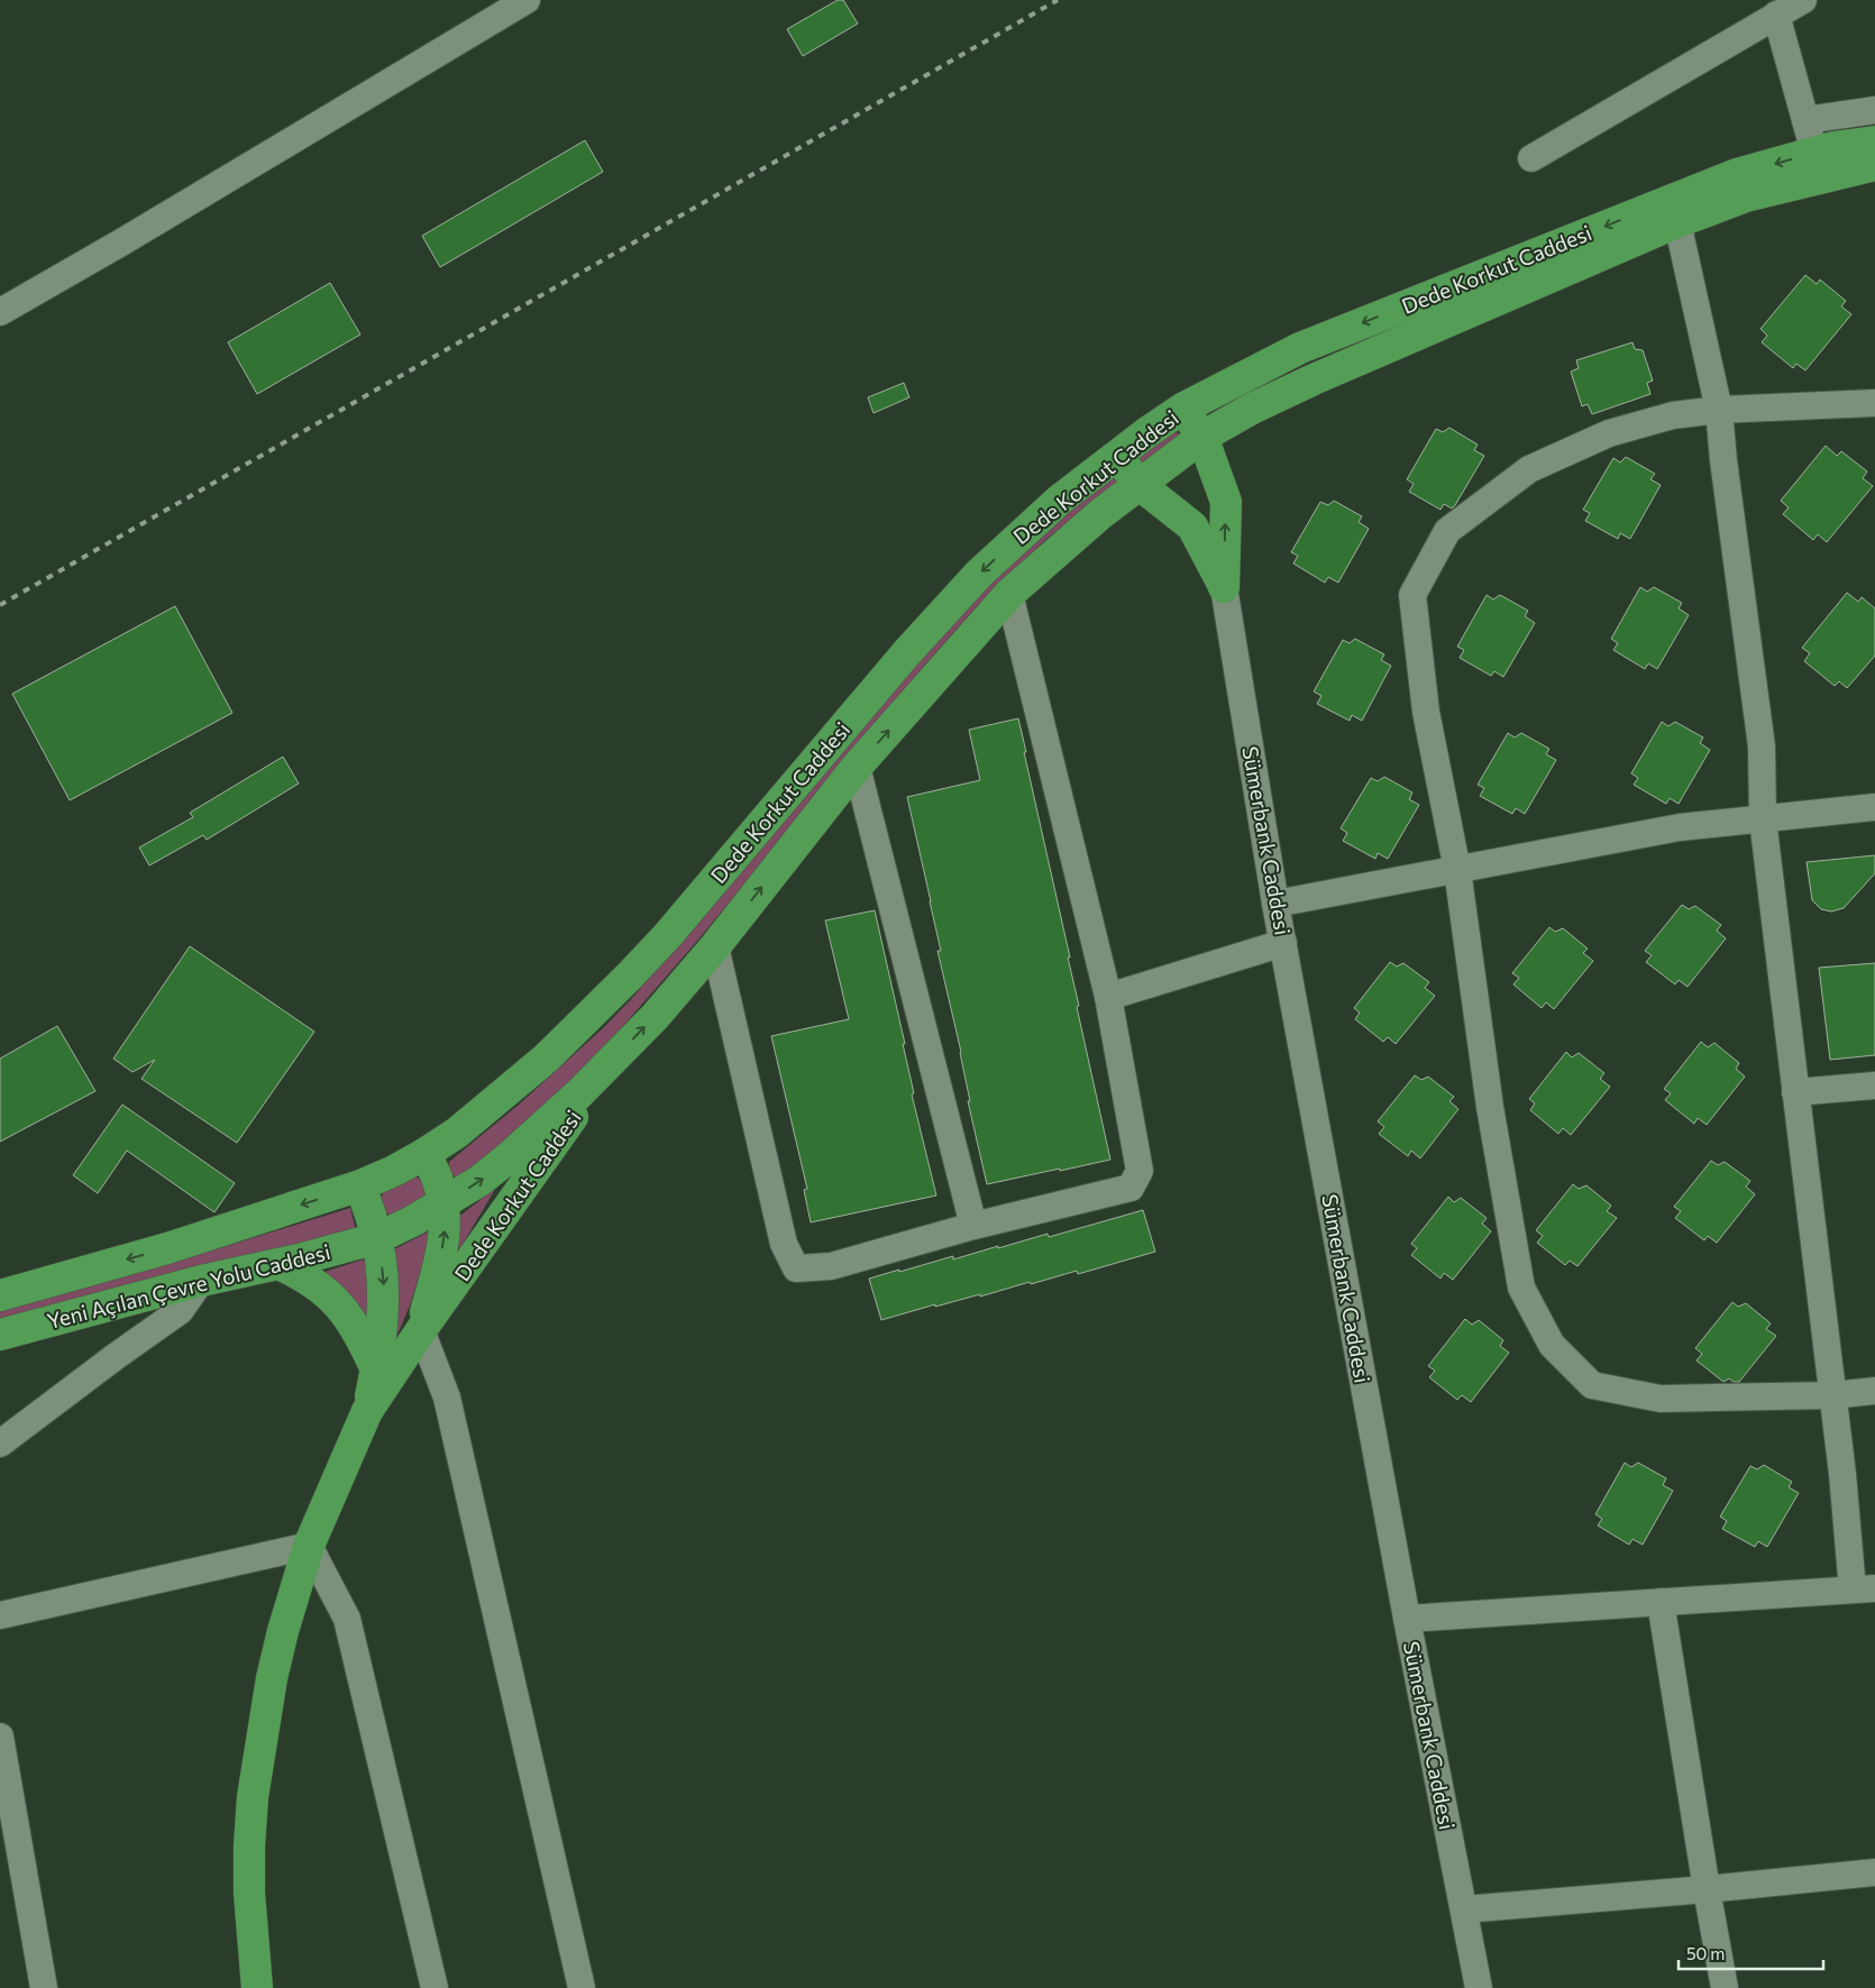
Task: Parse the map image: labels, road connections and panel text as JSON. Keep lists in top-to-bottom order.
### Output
{
  "streets": {
    "main road": ["Dede Korkut Caddesi", "Yeni Açılan Çevre Yolu Caddesi"],
    "street": ["Sümerbank Caddesi"]
  },
  "crossings": [
    ["Dede Korkut Caddesi", "Yeni Açılan Çevre Yolu Caddesi"]
  ],
  "scale_bar": "50 m"
}
